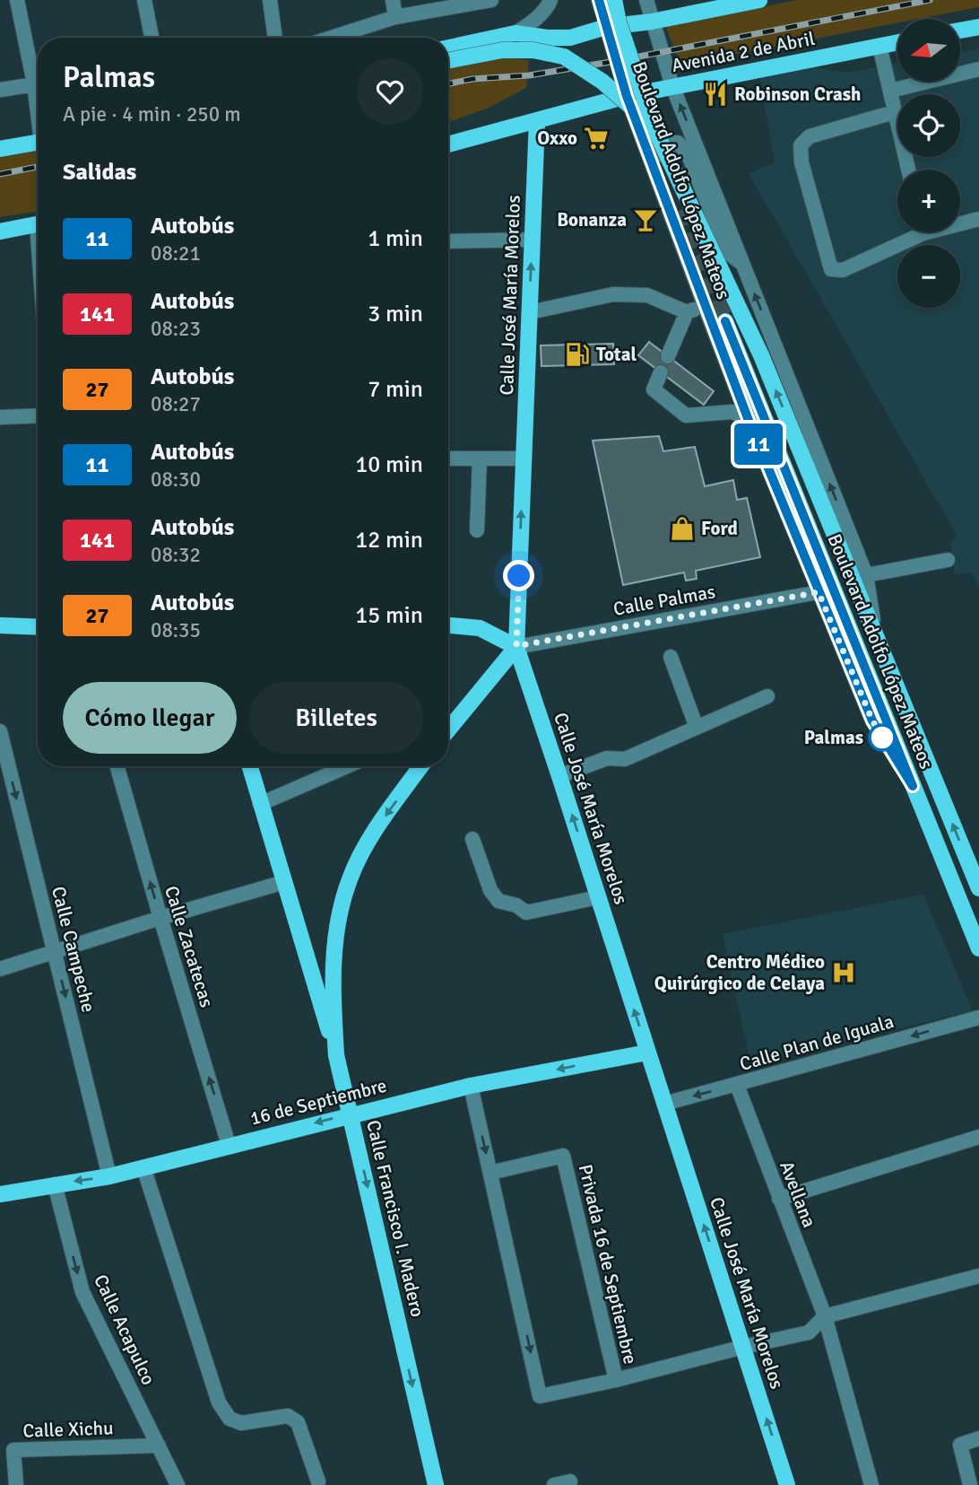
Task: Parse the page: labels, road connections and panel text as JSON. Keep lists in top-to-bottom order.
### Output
{
  "streets": {
    "main road": [
      "Avenida 2 de Abril",
      "Boulevard Adolfo López Mateos",
      "Calle José María Morelos",
      "16 de Septiembre",
      "Calle Francisco I. Madero"
    ],
    "street": [
      "Calle Palmas",
      "Calle Zacatecas",
      "Calle Campeche",
      "Calle Plan de Iguala",
      "Avellana",
      "Privada 16 de Septiembre",
      "Calle Acapulco",
      "Calle Xichu"
    ]
  },
  "crossings": [
    ["Avenida 2 de Abril", "Boulevard Adolfo López Mateos"],
    ["Avenida 2 de Abril", "Calle José María Morelos"],
    ["Boulevard Adolfo López Mateos", "Calle Palmas"],
    ["Calle José María Morelos", "Calle Palmas"],
    ["Calle José María Morelos", "Calle Plan de Iguala"],
    ["Calle José María Morelos", "16 de Septiembre"],
    ["Calle Zacatecas", "16 de Septiembre"],
    ["Calle Campeche", "16 de Septiembre"],
    ["Calle Plan de Iguala", "Avellana"],
    ["16 de Septiembre", "Calle Francisco I. Madero"],
    ["16 de Septiembre", "Calle Acapulco"],
    ["Calle Acapulco", "Calle Xichu"]
  ],
  "one_way": [
    "Calle José María Morelos",
    "Calle Zacatecas",
    "Calle Campeche",
    "16 de Septiembre",
    "Calle Acapulco"
  ],
  "places": {
    "restaurant": ["Robinson Crash"],
    "supermarket": ["Oxxo"],
    "bar": ["Bonanza"],
    "fuel station": ["Total"],
    "shop": ["Ford"],
    "other": ["Palmas"],
    "hospital": ["Centro Médico Quirúrgico de Celaya"]
  },
  "lines": ["bus line 11"],
  "north": "left",
  "page": {
    "on_map": "11",
    "map_buttons": ["+", "−"],
    "heading": [
      ["Palmas", "A pie · 4 min · 250 m"],
      "Salidas"
    ],
    "list": [
      {
        "mark": "11",
        "name": "Autobús",
        "note": "08:21",
        "value": "1 min"
      },
      {
        "mark": "141",
        "name": "Autobús",
        "note": "08:23",
        "value": "3 min"
      },
      {
        "mark": "27",
        "name": "Autobús",
        "note": "08:27",
        "value": "7 min"
      },
      {
        "mark": "11",
        "name": "Autobús",
        "note": "08:30",
        "value": "10 min"
      },
      {
        "mark": "141",
        "name": "Autobús",
        "note": "08:32",
        "value": "12 min"
      },
      {
        "mark": "27",
        "name": "Autobús",
        "note": "08:35",
        "value": "15 min"
      }
    ],
    "buttons": ["Cómo llegar", "Billetes"]
  }
}
